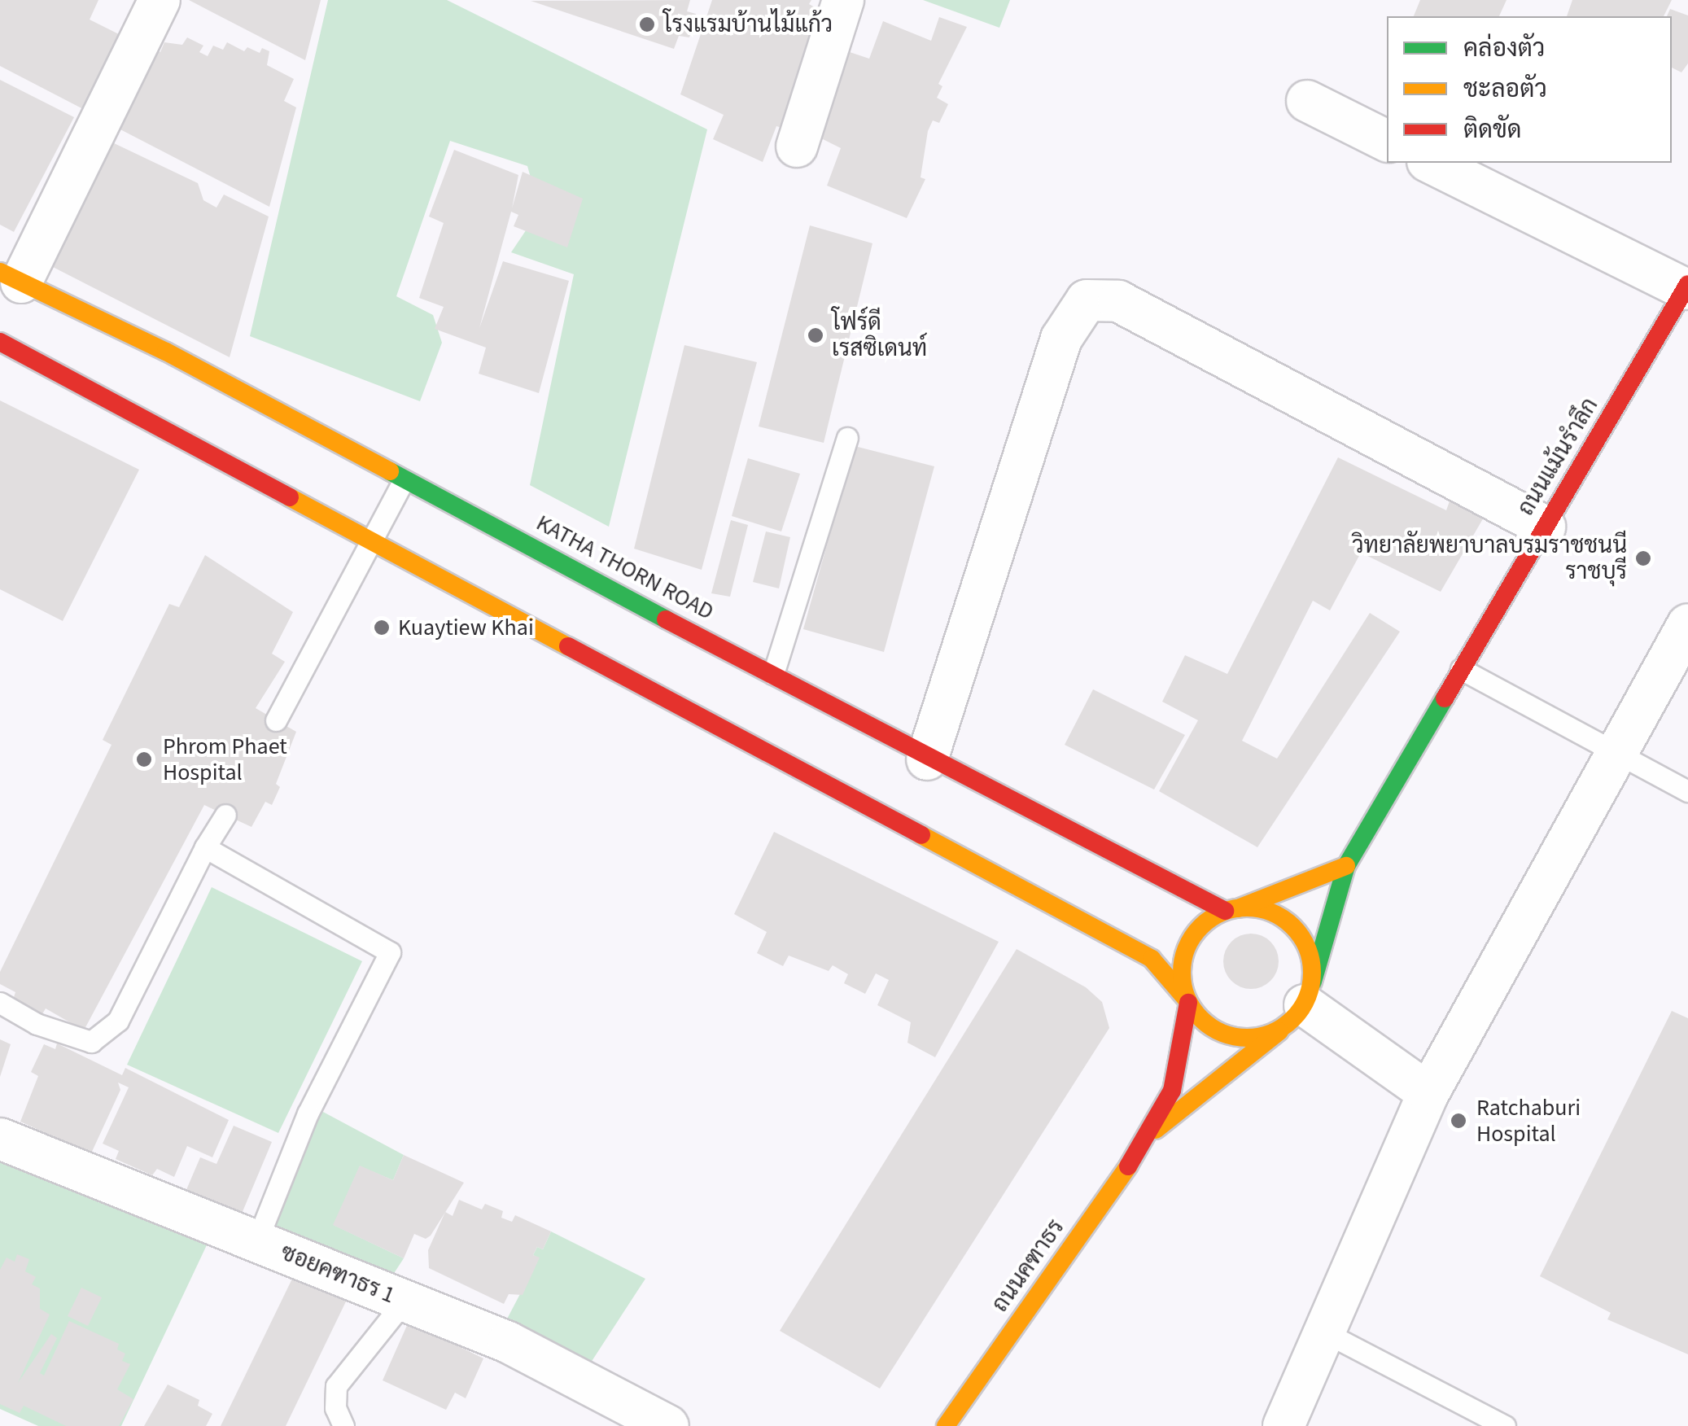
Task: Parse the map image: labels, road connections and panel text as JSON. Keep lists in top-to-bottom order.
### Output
{
  "streets": {
    "street": [
      "ถนนแม้นรำลึก",
      "KATHA THORN ROAD",
      "ถนนคฑาธร",
      "ซอยคฑาธร 1"
    ]
  },
  "crossings": [
    ["ถนนแม้นรำลึก", "KATHA THORN ROAD"],
    ["ถนนแม้นรำลึก", "ถนนคฑาธร"],
    ["KATHA THORN ROAD", "ถนนคฑาธร"]
  ],
  "places": [
    "โรงแรมบ้านไม้แก้ว",
    "โฟร์ดี เรสซิเดนท์",
    "วิทยาลัยพยาบาลบรมราชชนนี ราชบุรี",
    "Kuaytiew Khai",
    "Phrom Phaet Hospital",
    "Ratchaburi Hospital"
  ],
  "legend": ["คล่องตัว", "ชะลอตัว", "ติดขัด"]
}
